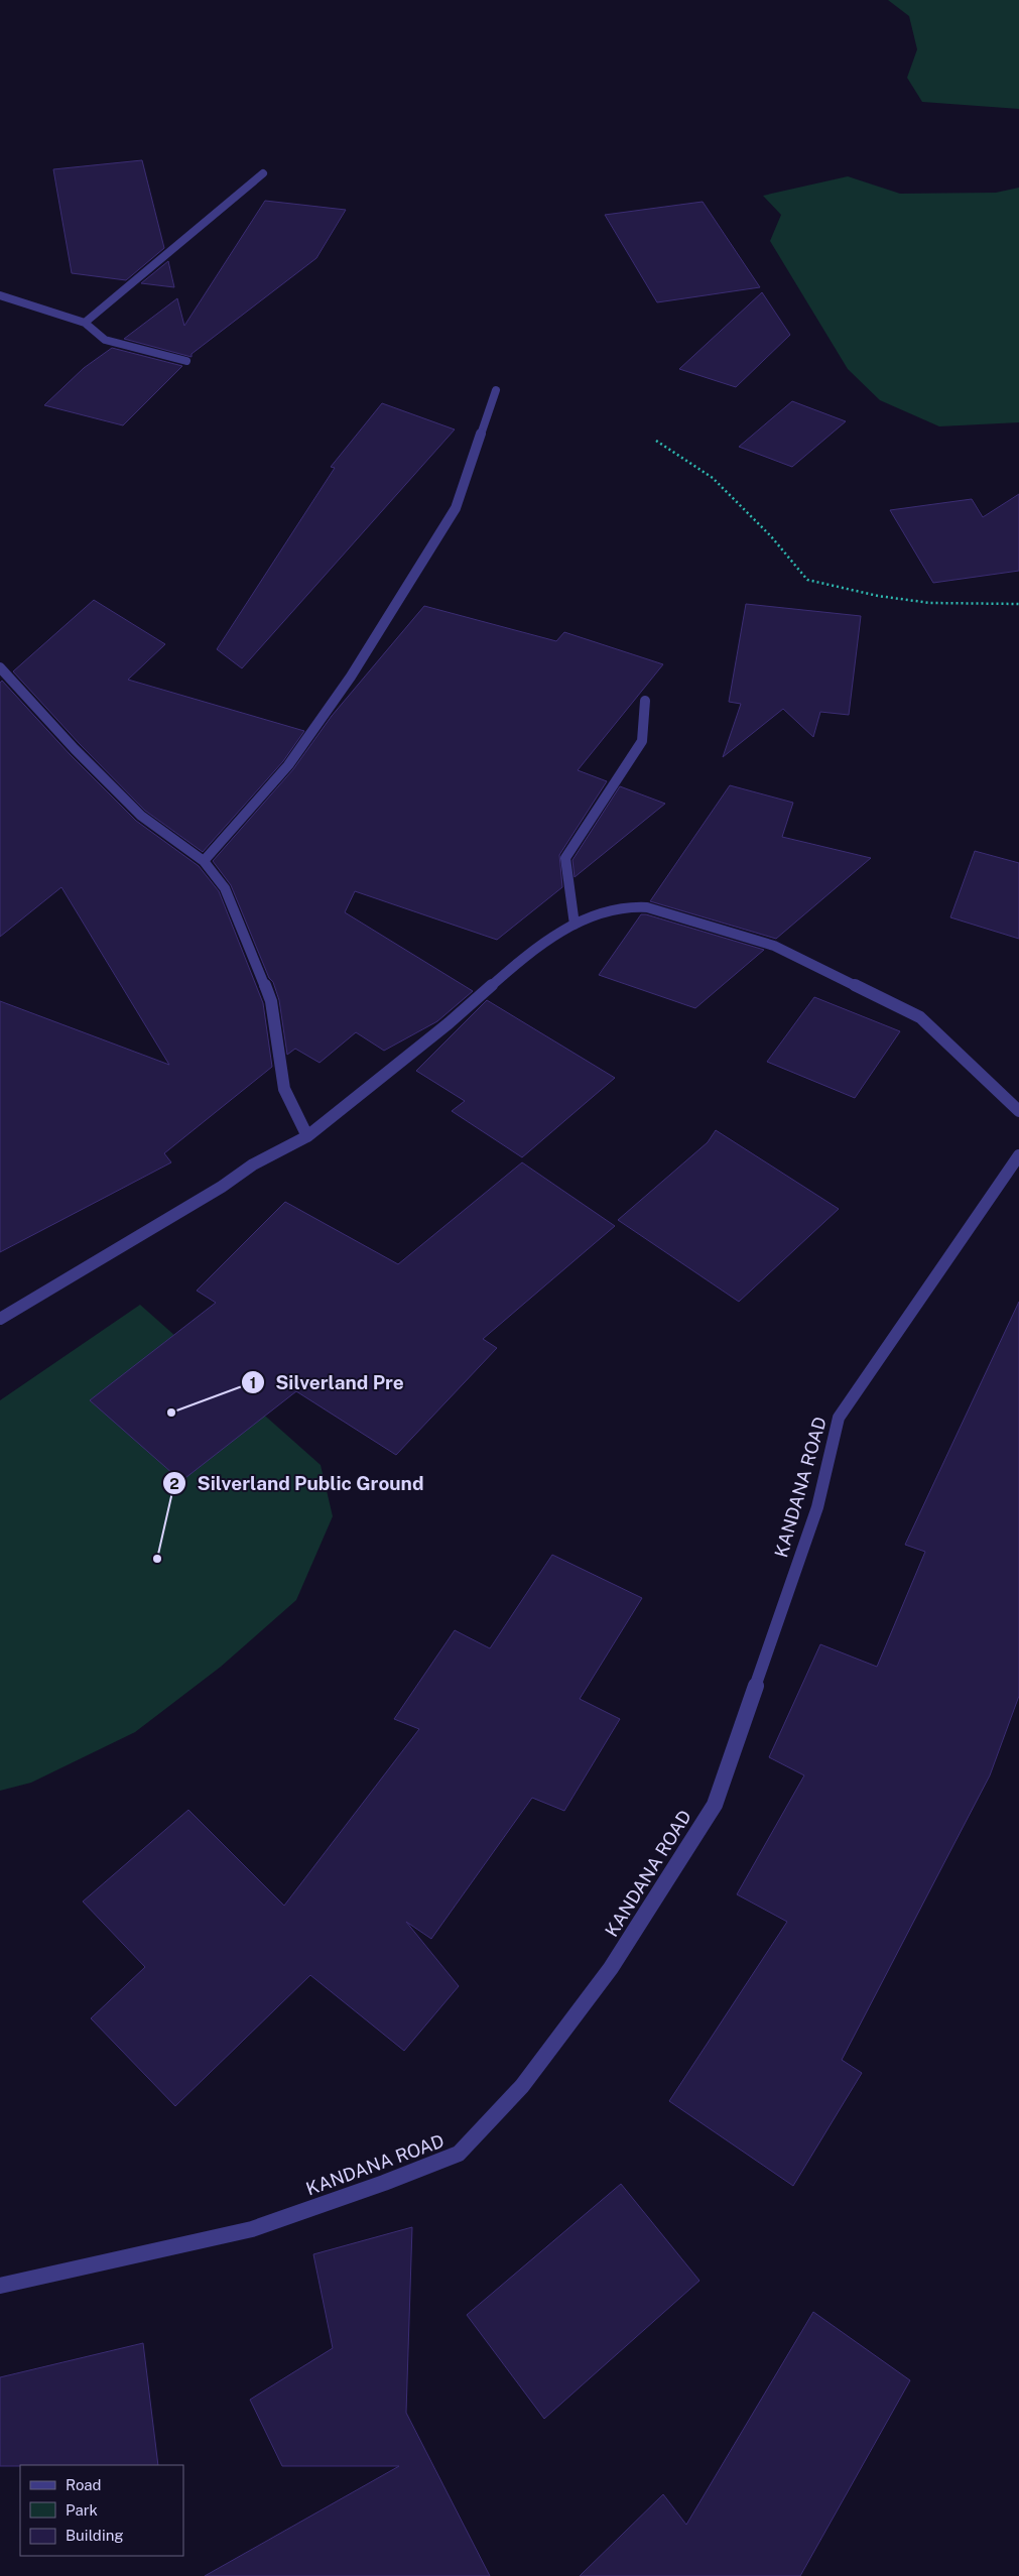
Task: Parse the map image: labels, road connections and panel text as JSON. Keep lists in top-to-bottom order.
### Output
{
  "streets": {
    "street": ["KANDANA ROAD"]
  },
  "places": ["Silverland Pre", "Silverland Public Ground"],
  "legend": ["Road", "Park", "Building"]
}
